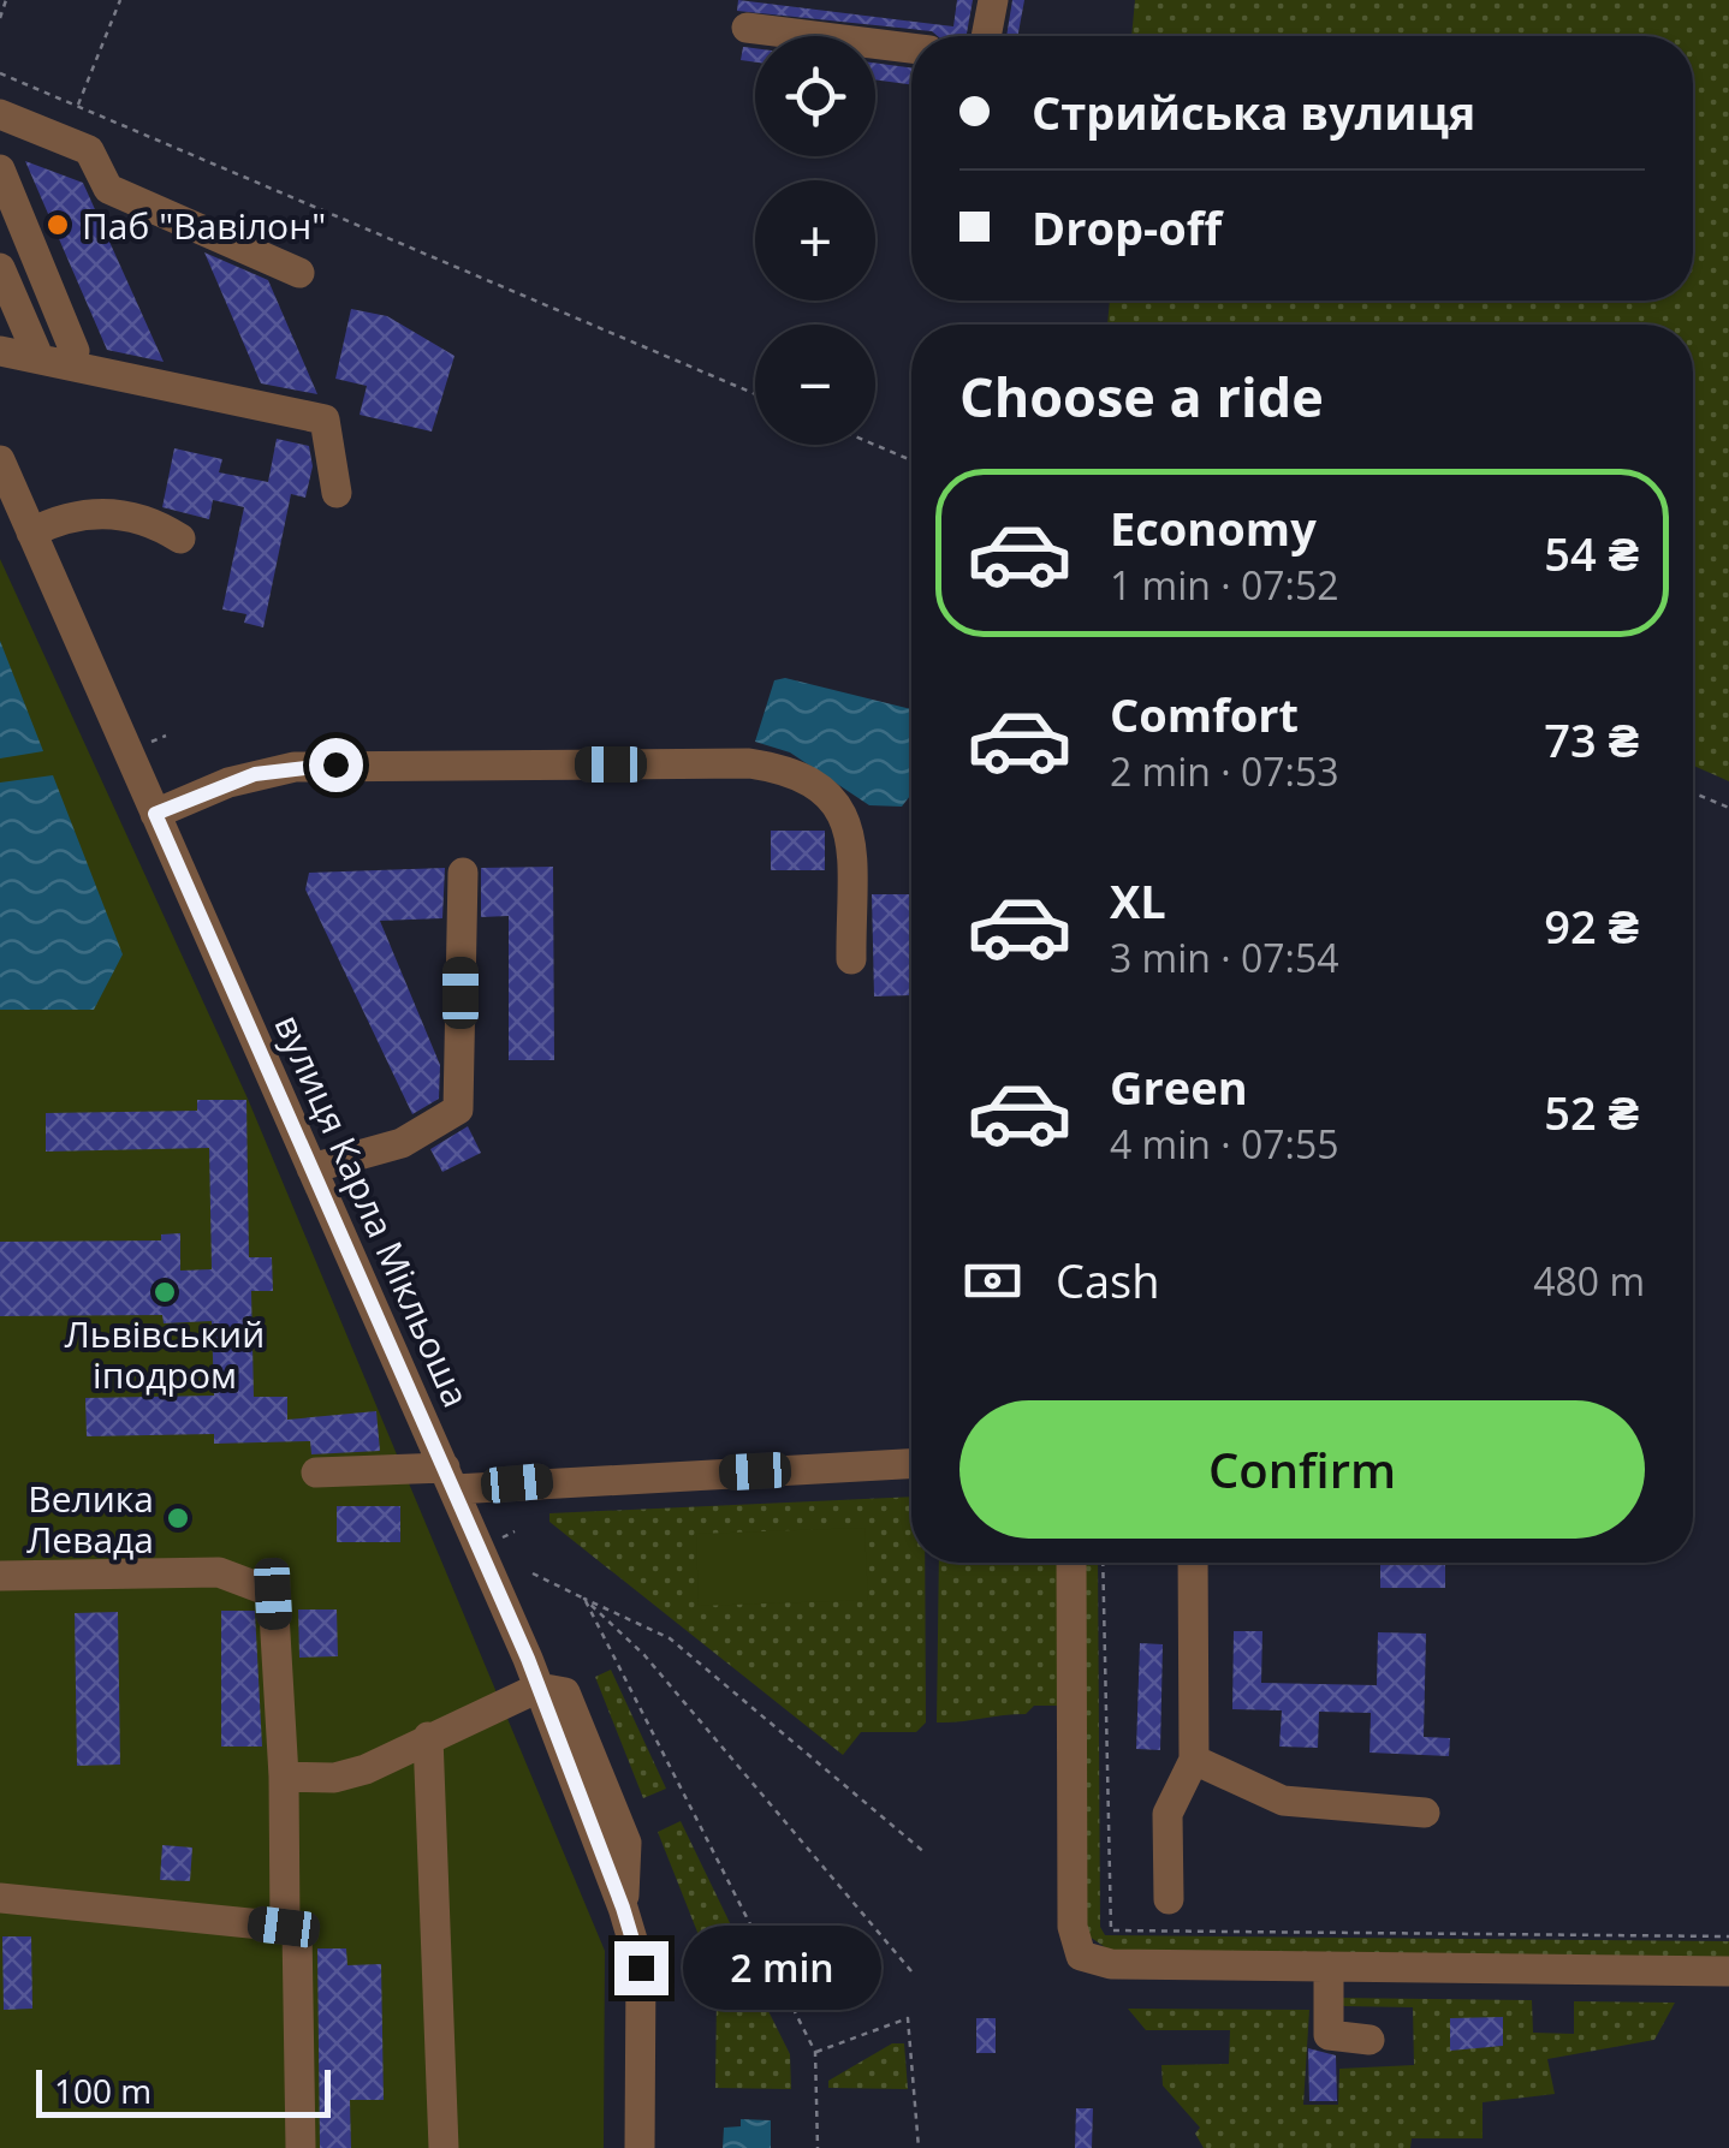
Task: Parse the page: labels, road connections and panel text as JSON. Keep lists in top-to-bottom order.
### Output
{
  "streets": {
    "street": ["вулиця Карла Мікльоша"]
  },
  "places": ["Паб \"Вавілон\"", "Львівський іподром", "Велика Левада"],
  "scale_bar": "100 m",
  "page": {
    "map_buttons": ["+", "−"],
    "banner": ["Стрийська вулиця", "Drop-off"],
    "heading": "Choose a ride",
    "list": [
      {
        "name": "Economy",
        "note": "1 min · 07:52",
        "value": "54 ₴"
      },
      {
        "name": "Comfort",
        "note": "2 min · 07:53",
        "value": "73 ₴"
      },
      {
        "name": "XL",
        "note": "3 min · 07:54",
        "value": "92 ₴"
      },
      {
        "name": "Green",
        "note": "4 min · 07:55",
        "value": "52 ₴"
      }
    ],
    "pay": ["Cash", "480 m"],
    "buttons": "Confirm",
    "bubble": "2 min",
    "scale": "100 m"
  }
}
